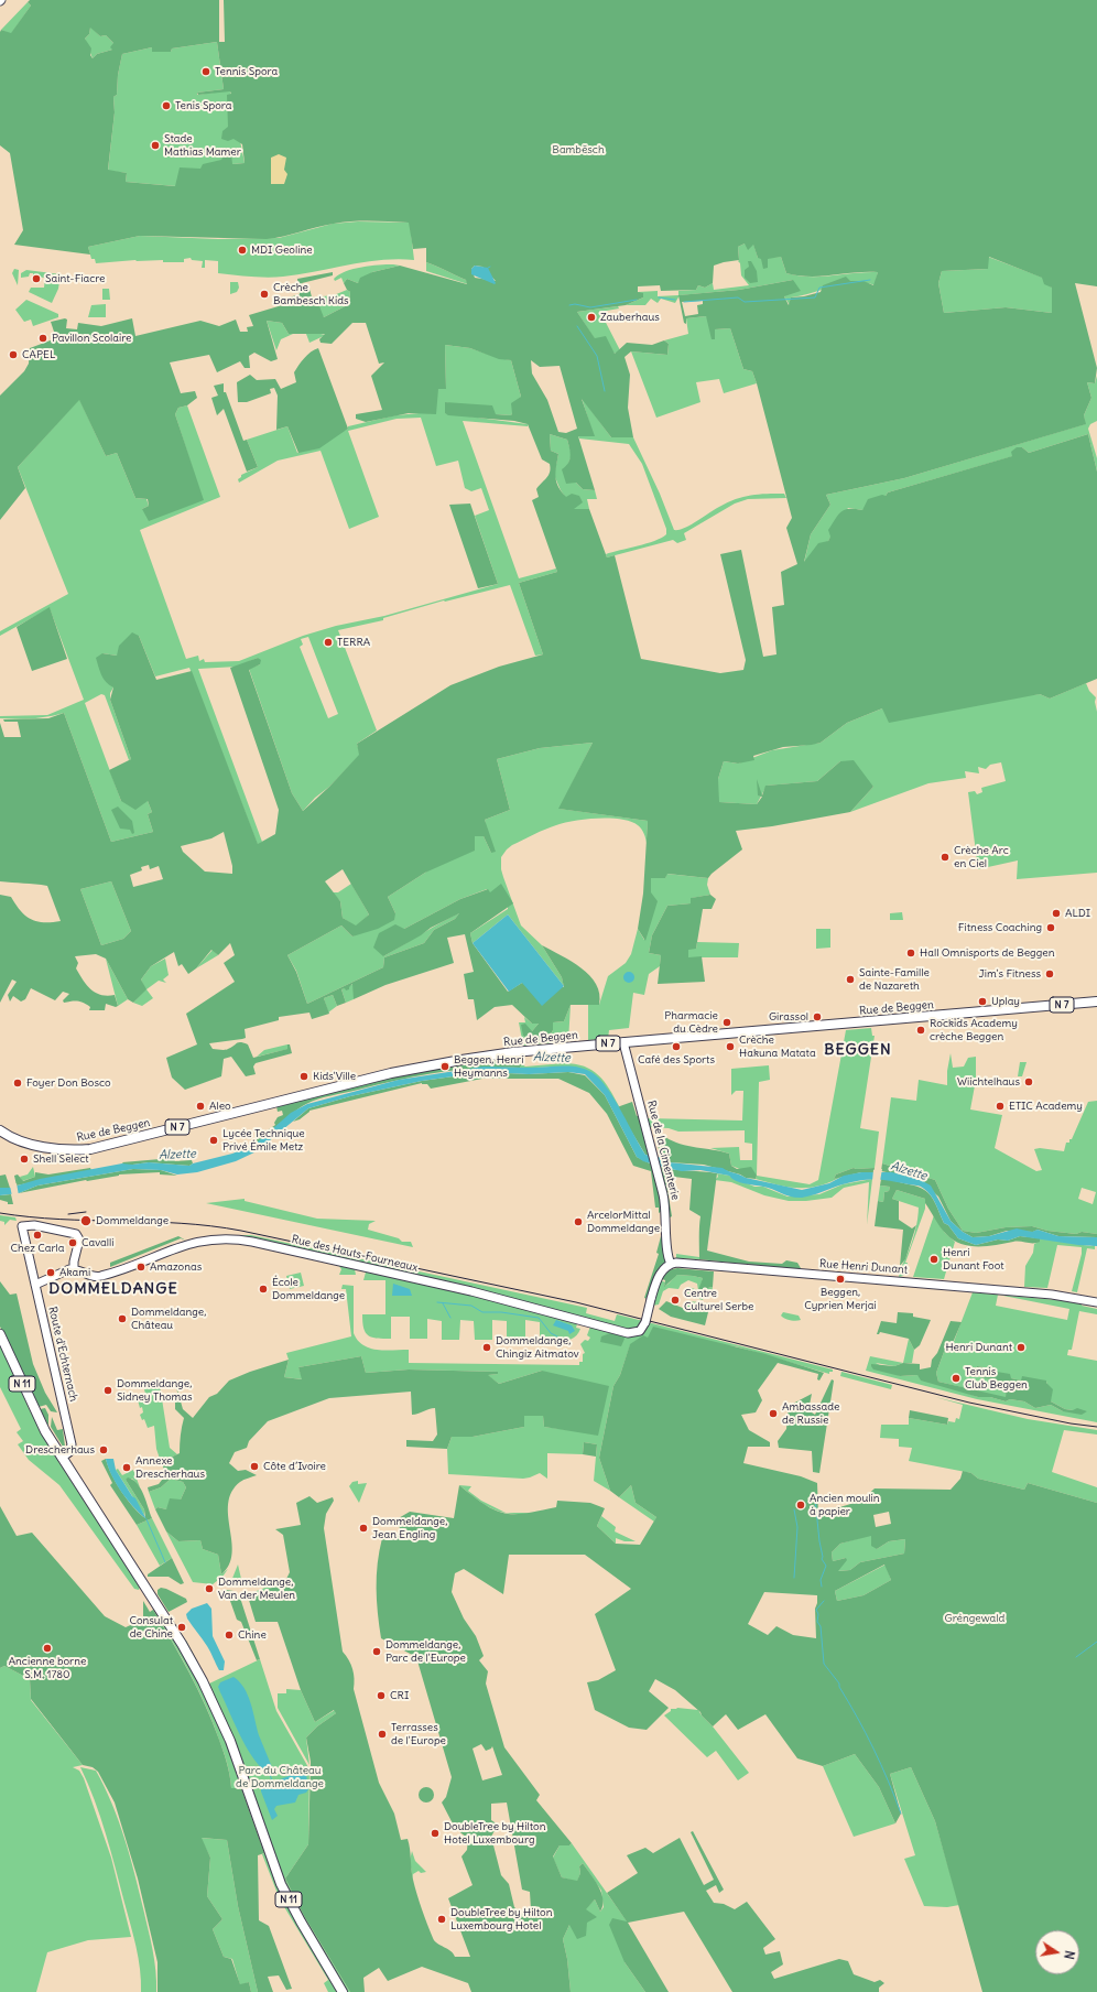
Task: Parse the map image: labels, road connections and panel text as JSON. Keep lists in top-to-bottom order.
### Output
{
  "streets": {
    "main road": ["N 7", "Rue de Beggen", "N 11"],
    "street": [
      "Rue de la Cimenterie",
      "Rue des Hauts-Fourneaux",
      "Rue Henri Dunant",
      "Route d'Echternach"
    ]
  },
  "crossings": [
    ["Rue de Beggen", "Rue de la Cimenterie"],
    ["Rue de la Cimenterie", "Rue des Hauts-Fourneaux"],
    ["Rue de la Cimenterie", "Rue Henri Dunant"],
    ["Rue des Hauts-Fourneaux", "Rue Henri Dunant"],
    ["Rue des Hauts-Fourneaux", "Route d'Echternach"],
    ["Route d'Echternach", "N 11"]
  ],
  "districts": ["BEGGEN", "DOMMELDANGE"],
  "water": ["Alzette"],
  "parks": ["Bambësch", "Gréngewald", "Parc du Château de Dommeldange"],
  "places": [
    "Tennis Spora",
    "Tenis Spora",
    "Stade Mathias Mamer",
    "MDI Geoline",
    "Saint-Fiacre",
    "Crèche Bambesch Kids",
    "Zauberhaus",
    "Pavillon Scolaire",
    "CAPEL",
    "TERRA",
    "Crèche Arc en Ciel",
    "ALDI",
    "Fitness Coaching",
    "Hall Omnisports de Beggen",
    "Jim's Fitness",
    "Sainte-Famille de Nazareth",
    "Uplay",
    "Girassol",
    "Pharmacie du Cèdre",
    "Rockids Academy crèche Beggen",
    "Café des Sports",
    "Crèche Hakuna Matata",
    "Beggen, Henri Heymanns",
    "Kids'Ville",
    "Wiichtelhaus",
    "Foyer Don Bosco",
    "Aleo",
    "ETIC Academy",
    "Lycée Technique Privé Émile Metz",
    "Shell Select",
    "Dommeldange",
    "ArcelorMittal Dommeldange",
    "Chez Carla",
    "Cavalli",
    "Henri Dunant Foot",
    "Amazonas",
    "Akami",
    "Beggen, Cyprien Merjai",
    "École Dommeldange",
    "Centre Culturel Serbe",
    "Dommeldange, Château",
    "Dommeldange, Chingiz Aitmatov",
    "Henri Dunant",
    "Tennis Club Beggen",
    "Dommeldange, Sidney Thomas",
    "Ambassade de Russie",
    "Drescherhaus",
    "Côte d’Ivoire",
    "Annexe Drescherhaus",
    "Ancien moulin à papier",
    "Dommeldange, Jean Engling",
    "Dommeldange, Van der Meulen",
    "Consulat de Chine",
    "Chine",
    "Ancienne borne S.M. 1780",
    "Dommeldange, Parc de l'Europe",
    "CRI",
    "Terrasses de l'Europe",
    "DoubleTree by Hilton Hotel Luxembourg",
    "DoubleTree by Hilton Luxembourg Hotel"
  ],
  "north": "right"
}
